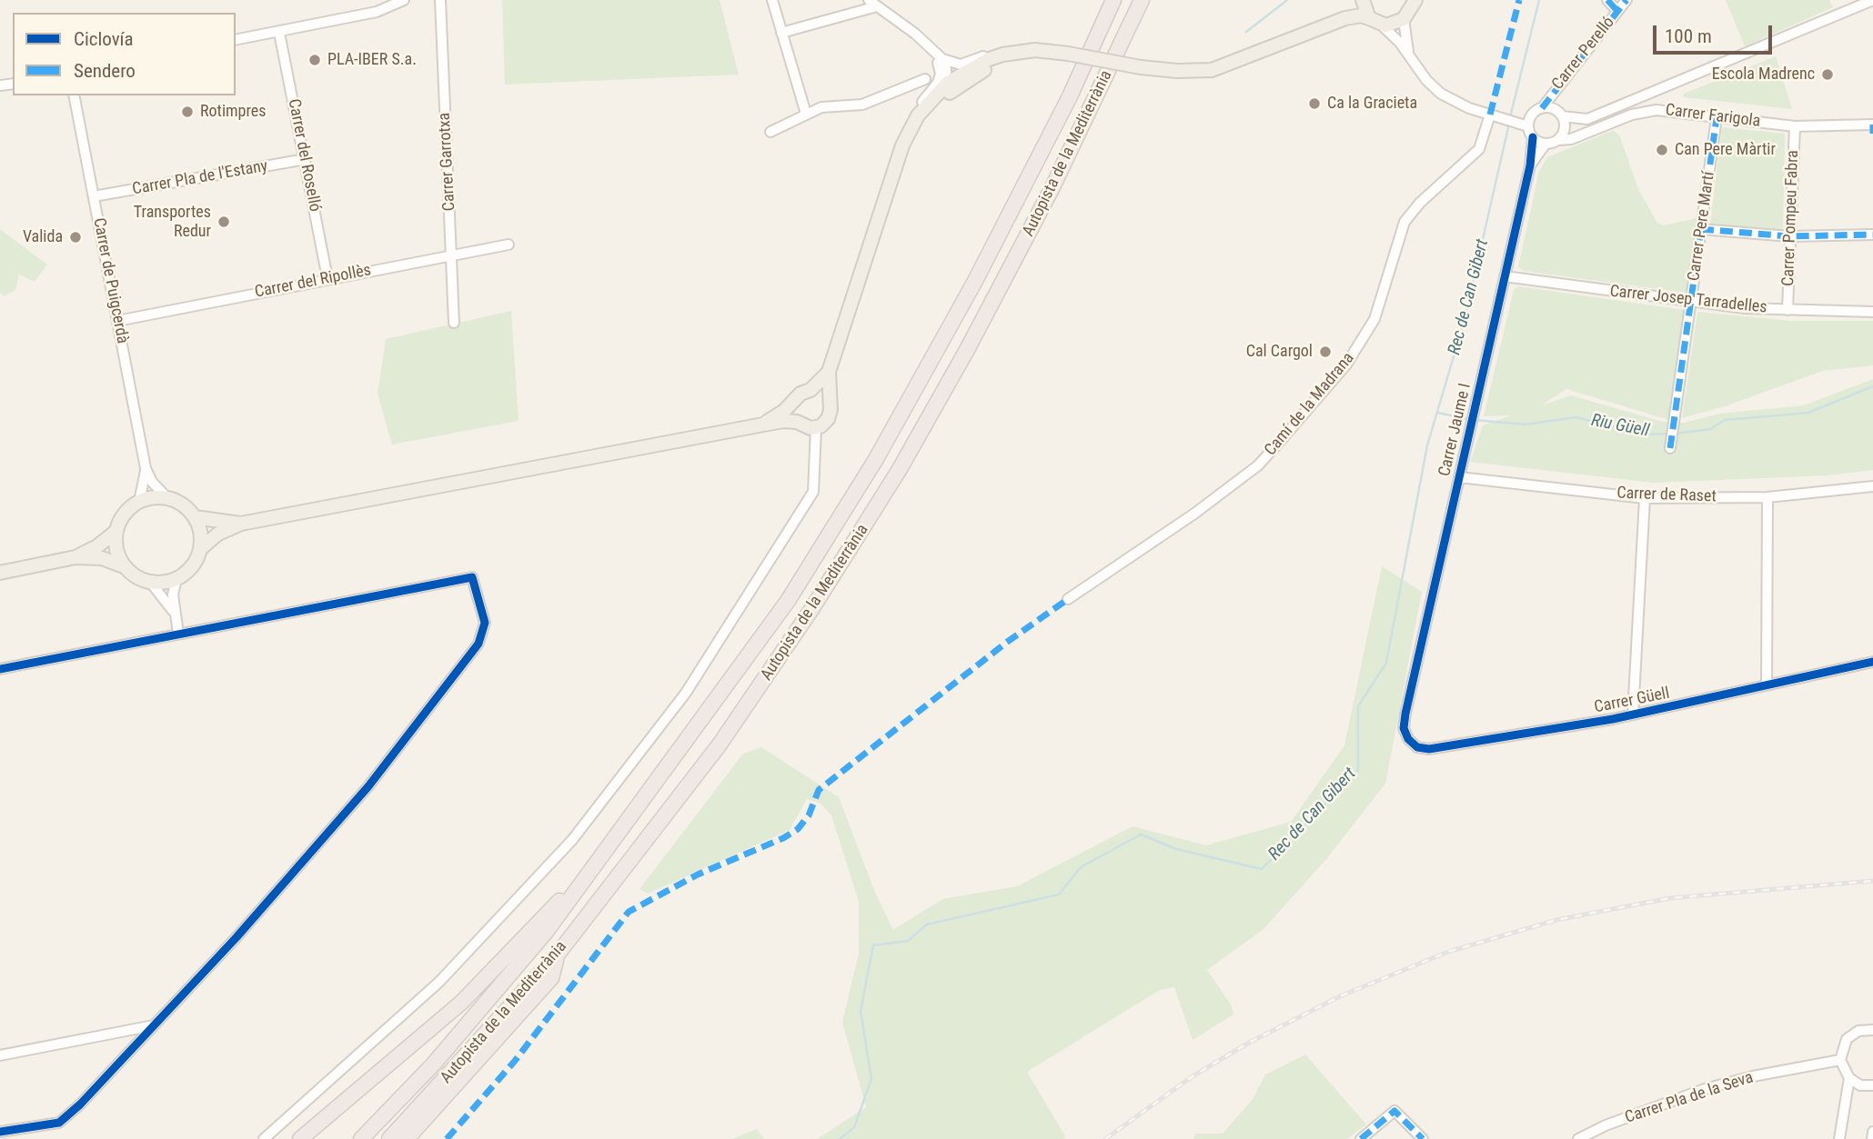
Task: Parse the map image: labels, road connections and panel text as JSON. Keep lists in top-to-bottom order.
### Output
{
  "streets": {
    "highway": ["Autopista de la Mediterrània"],
    "street": [
      "Carrer Perelló",
      "Carrer Farigola",
      "Carrer del Roselló",
      "Carrer Garrotxa",
      "Carrer Pla de l'Estany",
      "Carrer Pompeu Fabra",
      "Carrer Pere Martí",
      "Carrer de Puigcerdà",
      "Carrer del Ripollès",
      "Carrer Josep Tarradelles",
      "Camí de la Madrana",
      "Carrer Jaume I",
      "Carrer de Raset",
      "Carrer Güell",
      "Carrer Pla de la Seva"
    ]
  },
  "crossings": [
    ["Carrer Perelló", "Carrer Farigola"],
    ["Carrer Perelló", "Carrer Jaume I"],
    ["Carrer Farigola", "Carrer Pompeu Fabra"],
    ["Carrer Farigola", "Carrer Pere Martí"],
    ["Carrer Farigola", "Carrer Jaume I"],
    ["Carrer del Roselló", "Carrer Pla de l'Estany"],
    ["Carrer del Roselló", "Carrer del Ripollès"],
    ["Carrer Garrotxa", "Carrer del Ripollès"],
    ["Carrer Pla de l'Estany", "Carrer de Puigcerdà"],
    ["Carrer Pompeu Fabra", "Carrer Josep Tarradelles"],
    ["Carrer Pere Martí", "Carrer Josep Tarradelles"],
    ["Carrer de Puigcerdà", "Carrer del Ripollès"],
    ["Carrer Josep Tarradelles", "Carrer Jaume I"],
    ["Carrer Jaume I", "Carrer de Raset"],
    ["Carrer Jaume I", "Carrer Güell"]
  ],
  "water": ["Rec de Can Gibert", "Riu Güell"],
  "places": [
    "PLA-IBER S.a.",
    "Escola Madrenc",
    "Ca la Gracieta",
    "Rotimpres",
    "Can Pere Màrtir",
    "Transportes Redur",
    "Valida",
    "Cal Cargol"
  ],
  "legend": ["Ciclovía", "Sendero"],
  "scale_bar": "100 m"
}
